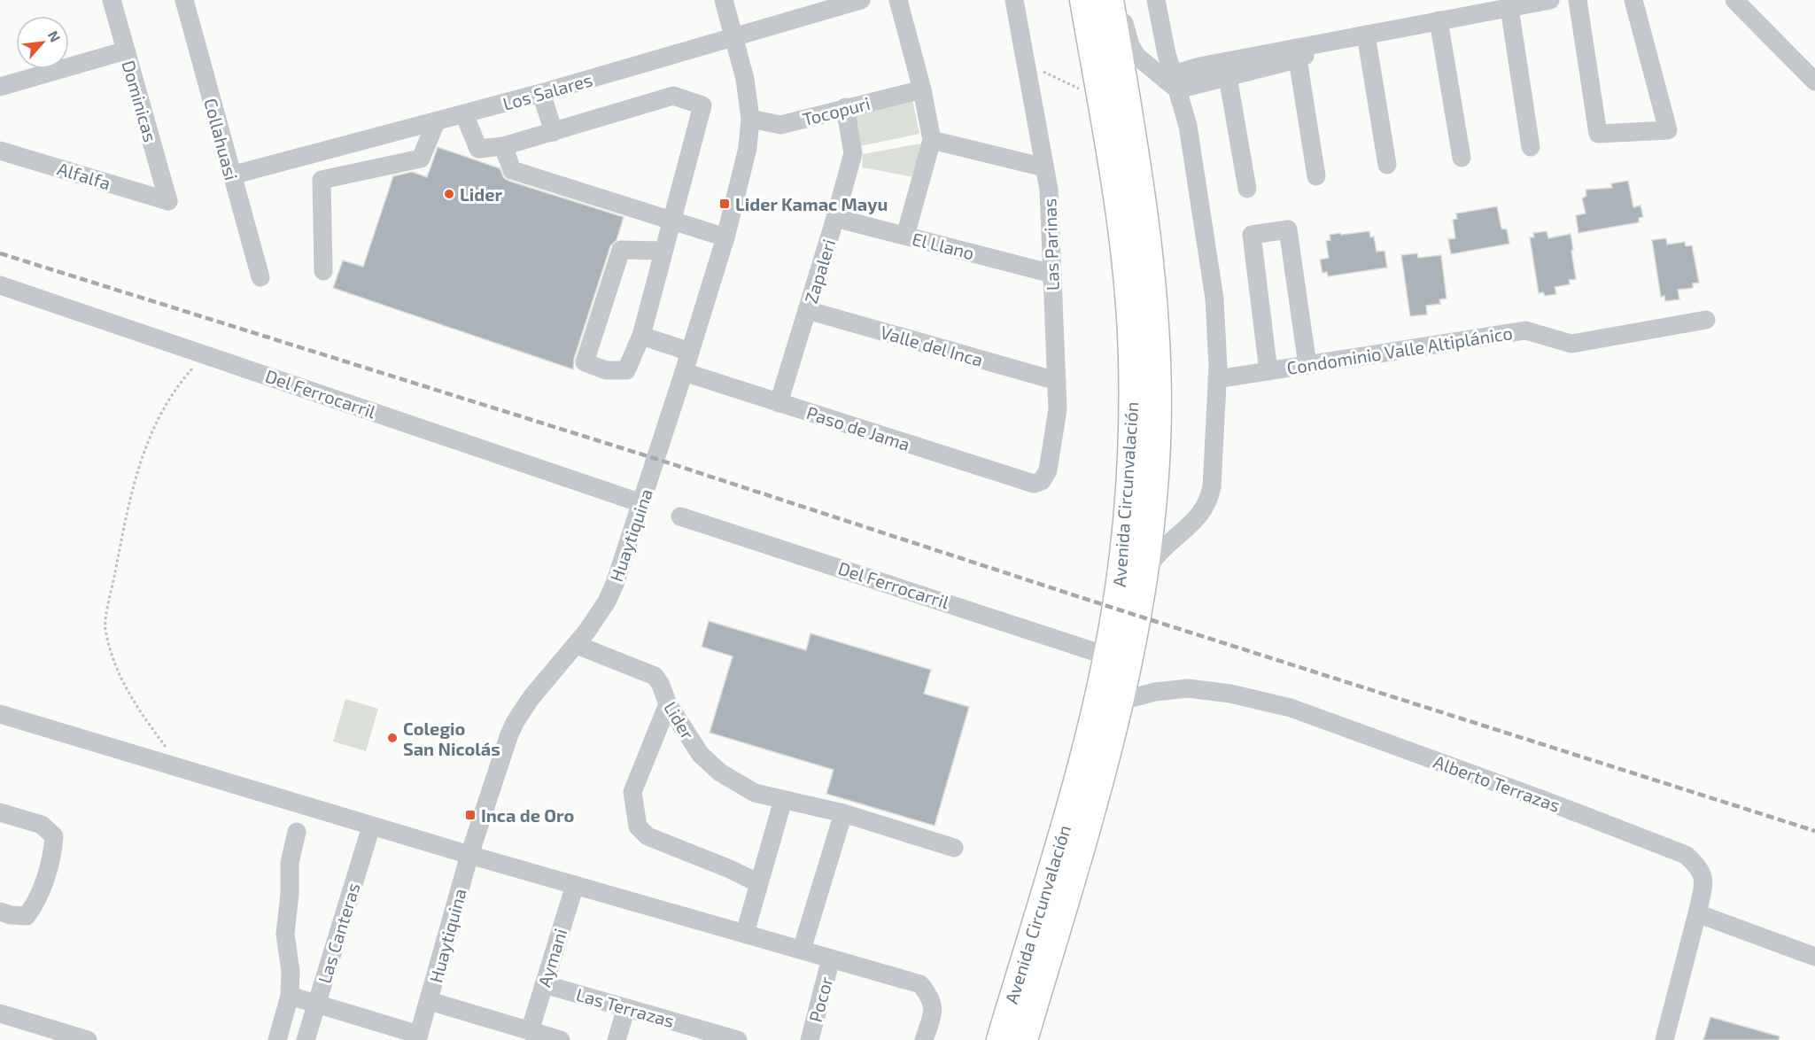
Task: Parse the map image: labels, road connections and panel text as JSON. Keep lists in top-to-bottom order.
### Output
{
  "streets": {
    "highway": ["Avenida Circunvalación"],
    "street": [
      "Los Salares",
      "Dominicas",
      "Tocopuri",
      "Collahuasi",
      "Alfalfa",
      "Las Parinas",
      "El Llano",
      "Zapaleri",
      "Valle del Inca",
      "Condominio Valle Altiplánico",
      "Del Ferrocarril",
      "Paso de Jama",
      "Huaytiquina",
      "Lider",
      "Alberto Terrazas",
      "Las Canteras",
      "Aymani",
      "Pocor",
      "Las Terrazas"
    ]
  },
  "crossings": [
    ["Los Salares", "Collahuasi"],
    ["Los Salares", "Huaytiquina"],
    ["Dominicas", "Alfalfa"],
    ["Tocopuri", "Zapaleri"],
    ["Tocopuri", "Huaytiquina"],
    ["Las Parinas", "El Llano"],
    ["Las Parinas", "Valle del Inca"],
    ["Las Parinas", "Paso de Jama"],
    ["El Llano", "Zapaleri"],
    ["Zapaleri", "Valle del Inca"],
    ["Zapaleri", "Paso de Jama"],
    ["Condominio Valle Altiplánico", "Avenida Circunvalación"],
    ["Del Ferrocarril", "Avenida Circunvalación"],
    ["Del Ferrocarril", "Huaytiquina"],
    ["Paso de Jama", "Huaytiquina"],
    ["Avenida Circunvalación", "Alberto Terrazas"],
    ["Huaytiquina", "Lider"],
    ["Aymani", "Las Terrazas"]
  ],
  "places": {
    "other": ["Lider", "Colegio San Nicolás"],
    "transit": ["Lider Kamac Mayu", "Inca de Oro"]
  },
  "north": "top right"
}
